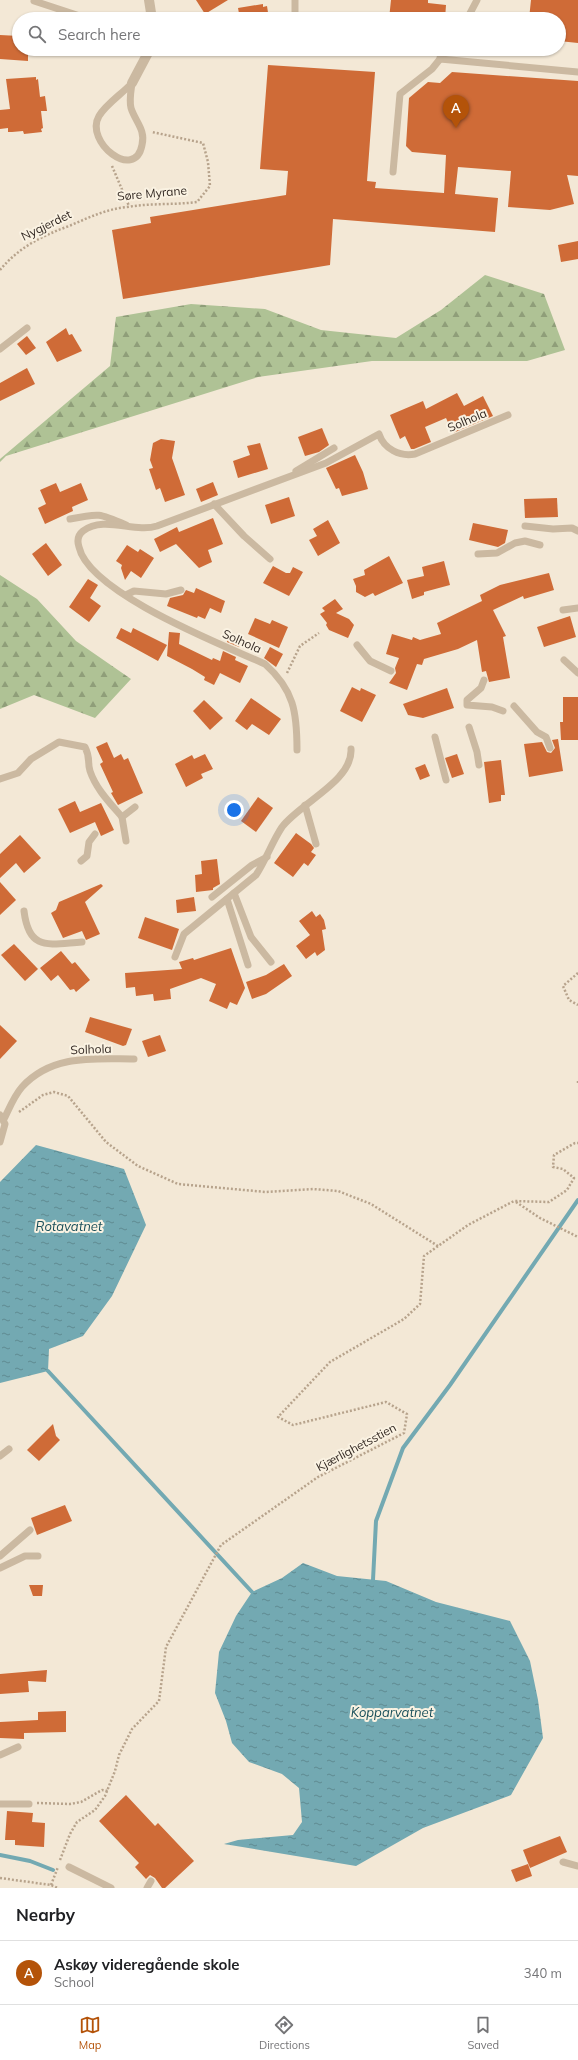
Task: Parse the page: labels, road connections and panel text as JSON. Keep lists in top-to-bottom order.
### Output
{
  "streets": {
    "lane": ["Solhola"],
    "path": ["Søre Myrane", "Nygjerdet", "Kjærlighetsstien"]
  },
  "crossings": [
    ["Søre Myrane", "Nygjerdet"]
  ],
  "water": ["Rotavatnet", "Kopparvatnet"],
  "page": {
    "search": "Search here",
    "pins": "A",
    "heading": "Nearby",
    "list": [
      {
        "mark": "A",
        "name": "Askøy videregående skole",
        "note": "School",
        "value": "340 m"
      }
    ],
    "nav": ["Map", "Directions", "Saved"]
  }
}
